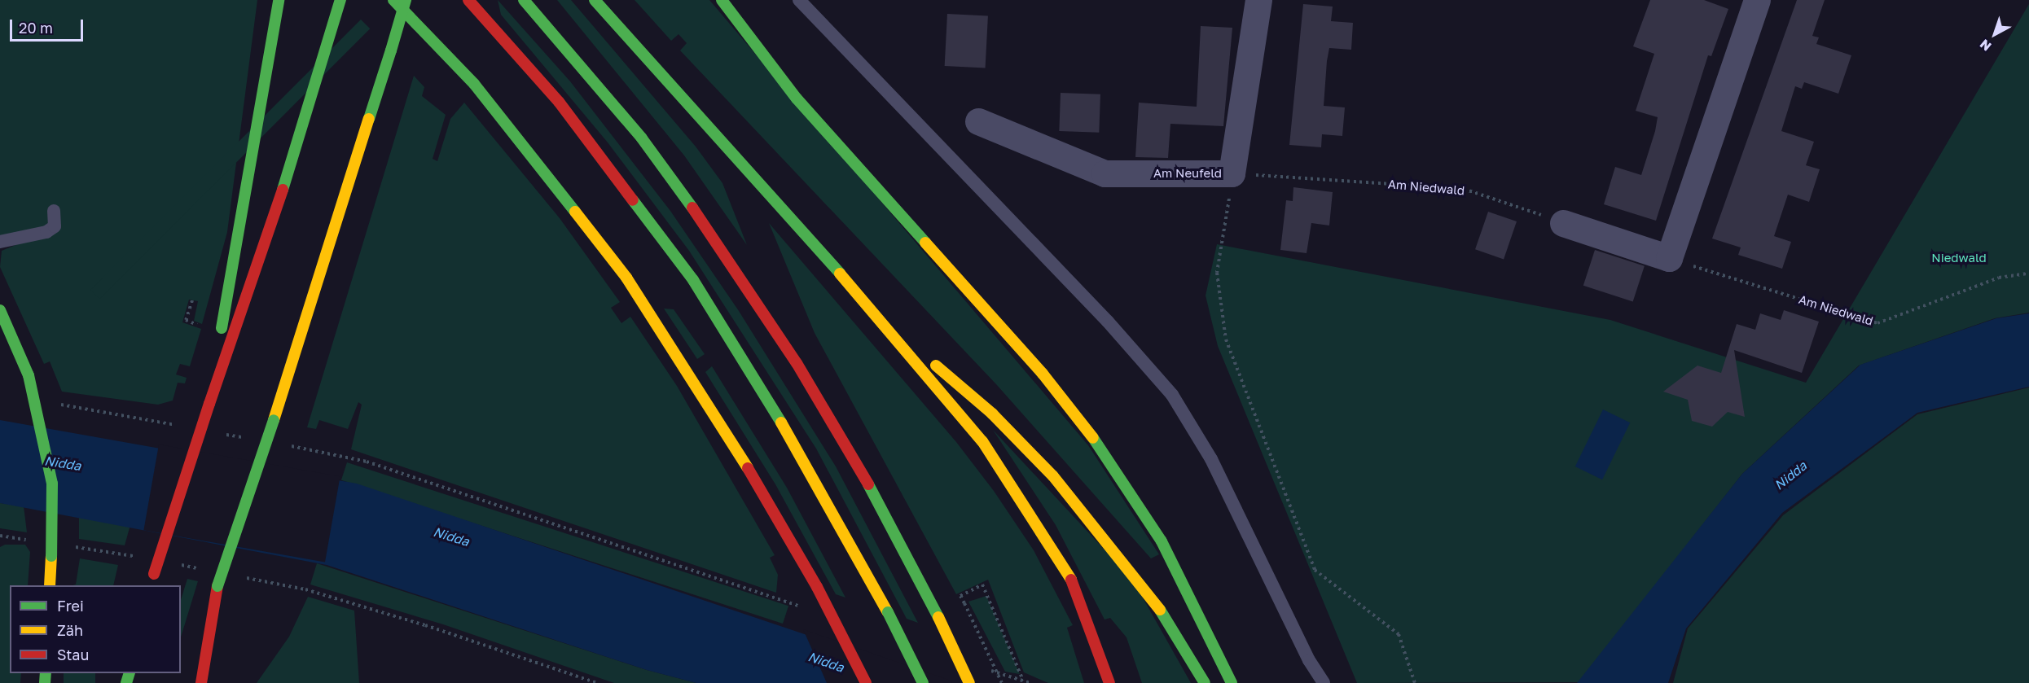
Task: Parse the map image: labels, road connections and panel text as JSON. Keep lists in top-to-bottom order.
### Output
{
  "streets": {
    "street": ["Am Neufeld"],
    "path": ["Am Niedwald"]
  },
  "crossings": [
    ["Am Neufeld", "Am Niedwald"]
  ],
  "water": ["Nidda"],
  "parks": ["Niedwald"],
  "legend": ["Frei", "Zäh", "Stau"],
  "scale_bar": "20 m",
  "north": "bottom left"
}
